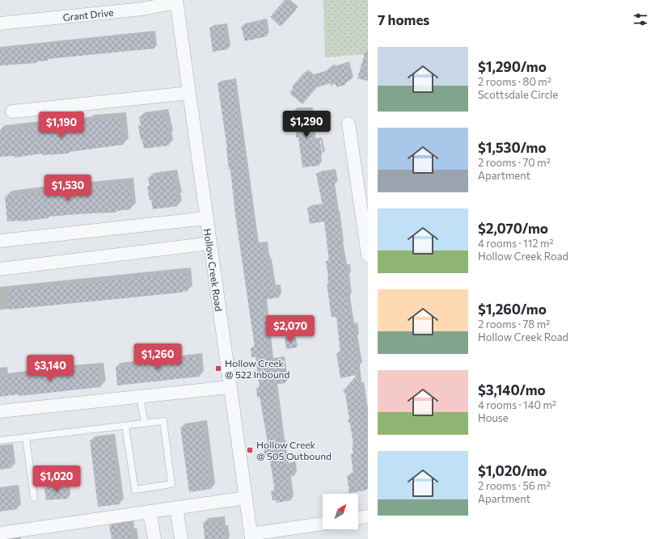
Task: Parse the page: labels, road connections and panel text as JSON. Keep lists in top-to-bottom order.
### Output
{
  "streets": {
    "street": ["Grant Drive", "Hollow Creek Road"]
  },
  "crossings": [
    ["Grant Drive", "Hollow Creek Road"]
  ],
  "places": {
    "transit": ["Hollow Creek @ 522 Inbound", "Hollow Creek @ 505 Outbound"]
  },
  "north": "top right",
  "page": {
    "heading": "7 homes",
    "list": [
      {
        "name": "$1,290/mo",
        "note": "2 rooms · 80 m² · Scottsdale Circle"
      },
      {
        "name": "$1,530/mo",
        "note": "2 rooms · 70 m² · Apartment"
      },
      {
        "name": "$2,070/mo",
        "note": "4 rooms · 112 m² · Hollow Creek Road"
      },
      {
        "name": "$1,260/mo",
        "note": "2 rooms · 78 m² · Hollow Creek Road"
      },
      {
        "name": "$3,140/mo",
        "note": "4 rooms · 140 m² · House"
      },
      {
        "name": "$1,020/mo",
        "note": "2 rooms · 56 m² · Apartment"
      }
    ],
    "price": [
      "$1,290",
      "$1,190",
      "$1,530",
      "$2,070",
      "$1,260",
      "$3,140",
      "$1,020"
    ]
  }
}
